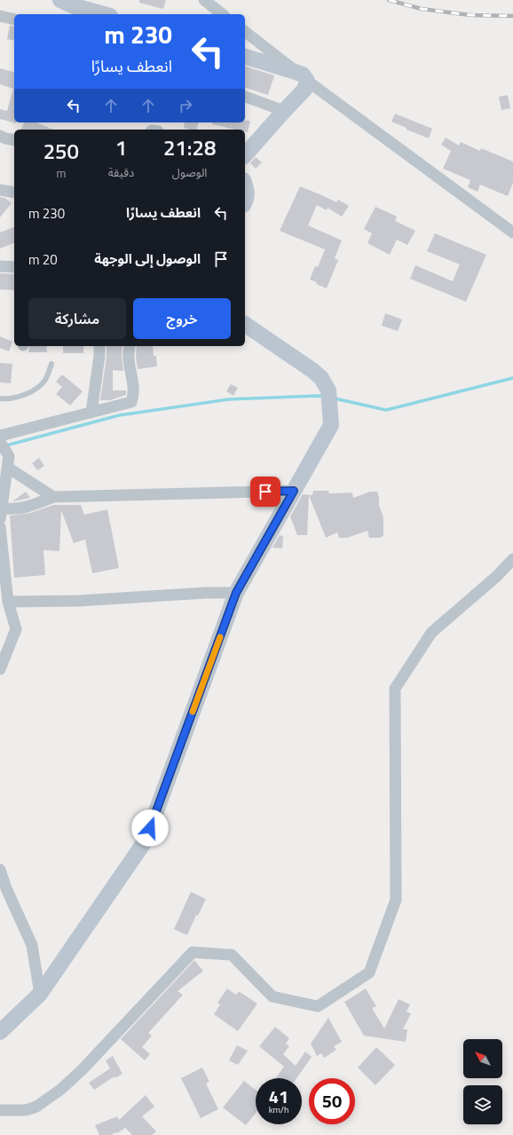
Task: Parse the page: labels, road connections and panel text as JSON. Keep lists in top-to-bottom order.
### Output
{
  "north": "top left",
  "page": {
    "turn": ["230 m", "انعطف يسارًا"],
    "eta": [
      "21:28",
      "الوصول",
      "1",
      "دقيقة",
      "250",
      "m"
    ],
    "list": [
      {
        "name": "انعطف يسارًا",
        "value": "230 m"
      },
      {
        "name": "الوصول إلى الوجهة",
        "value": "20 m"
      }
    ],
    "buttons": ["خروج", "مشاركة"],
    "speed": "41 km/h",
    "limit": "50"
  }
}
